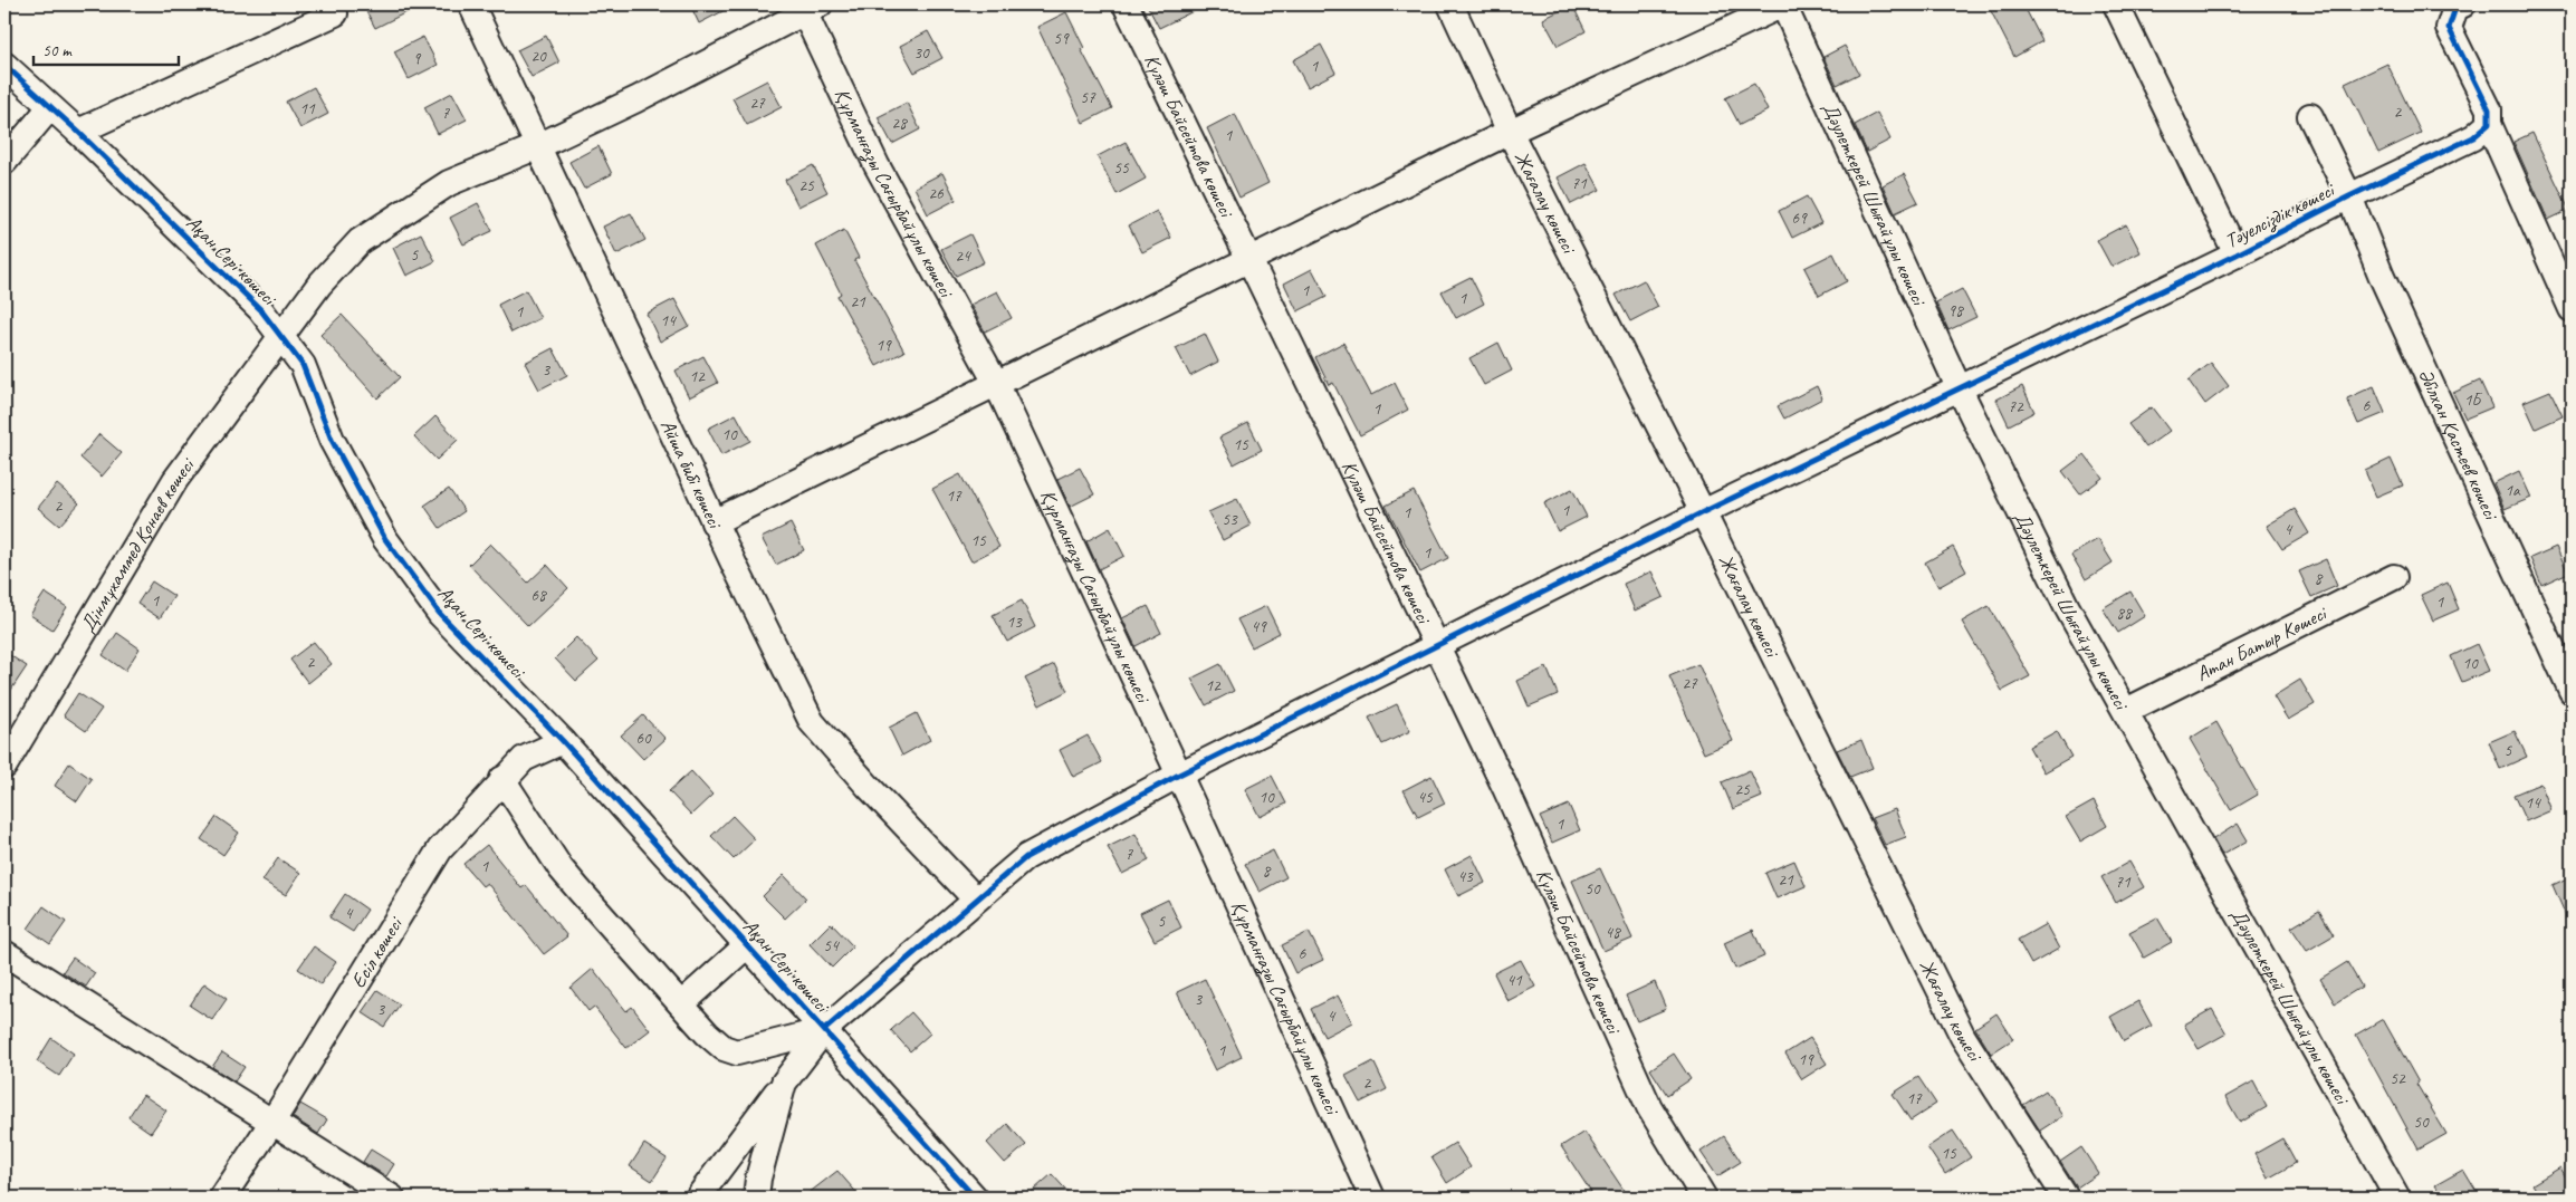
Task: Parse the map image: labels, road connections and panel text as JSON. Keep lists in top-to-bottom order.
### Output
{
  "streets": {
    "street": [
      "Күләш Байсейтова көшесі",
      "Құрманғазы Сағырбайұлы көшесі",
      "Жағалау көшесі",
      "Дәулеткерей Шығайұлы көшесі",
      "Тәуелсіздік көшесі",
      "Ақан Сері көшесі",
      "Әбілхан Қастеев көшесі",
      "Айша бибі көшесі",
      "Дінмұхаммед Қонаев көшесі",
      "Атан Батыр Көшесі",
      "Есіл көшесі"
    ]
  },
  "crossings": [
    ["Күләш Байсейтова көшесі", "Тәуелсіздік көшесі"],
    ["Құрманғазы Сағырбайұлы көшесі", "Тәуелсіздік көшесі"],
    ["Құрманғазы Сағырбайұлы көшесі", "Дінмұхаммед Қонаев көшесі"],
    ["Жағалау көшесі", "Тәуелсіздік көшесі"],
    ["Дәулеткерей Шығайұлы көшесі", "Тәуелсіздік көшесі"],
    ["Дәулеткерей Шығайұлы көшесі", "Атан Батыр Көшесі"],
    ["Тәуелсіздік көшесі", "Ақан Сері көшесі"],
    ["Тәуелсіздік көшесі", "Әбілхан Қастеев көшесі"],
    ["Тәуелсіздік көшесі", "Айша бибі көшесі"],
    ["Ақан Сері көшесі", "Дінмұхаммед Қонаев көшесі"],
    ["Ақан Сері көшесі", "Есіл көшесі"],
    ["Айша бибі көшесі", "Дінмұхаммед Қонаев көшесі"]
  ],
  "house_numbers": [
    "59",
    "30",
    "20",
    "9",
    "1",
    "57",
    "27",
    "11",
    "2",
    "7",
    "28",
    "1",
    "55",
    "71",
    "25",
    "26",
    "69",
    "5",
    "24",
    "1",
    "1",
    "21",
    "98",
    "1",
    "14",
    "19",
    "3",
    "12",
    "1Б",
    "6",
    "72",
    "1",
    "10",
    "15",
    "1а",
    "17",
    "2",
    "1",
    "1",
    "53",
    "4",
    "15",
    "1",
    "8",
    "68",
    "1",
    "1",
    "88",
    "13",
    "49",
    "2",
    "10",
    "27",
    "12",
    "60",
    "5",
    "25",
    "10",
    "45",
    "14",
    "1",
    "7",
    "1",
    "8",
    "43",
    "21",
    "71",
    "50",
    "4",
    "5",
    "48",
    "54",
    "6",
    "41",
    "3",
    "3",
    "4",
    "1",
    "19",
    "52",
    "2",
    "17",
    "50",
    "15"
  ],
  "scale_bar": "50 m"
}
